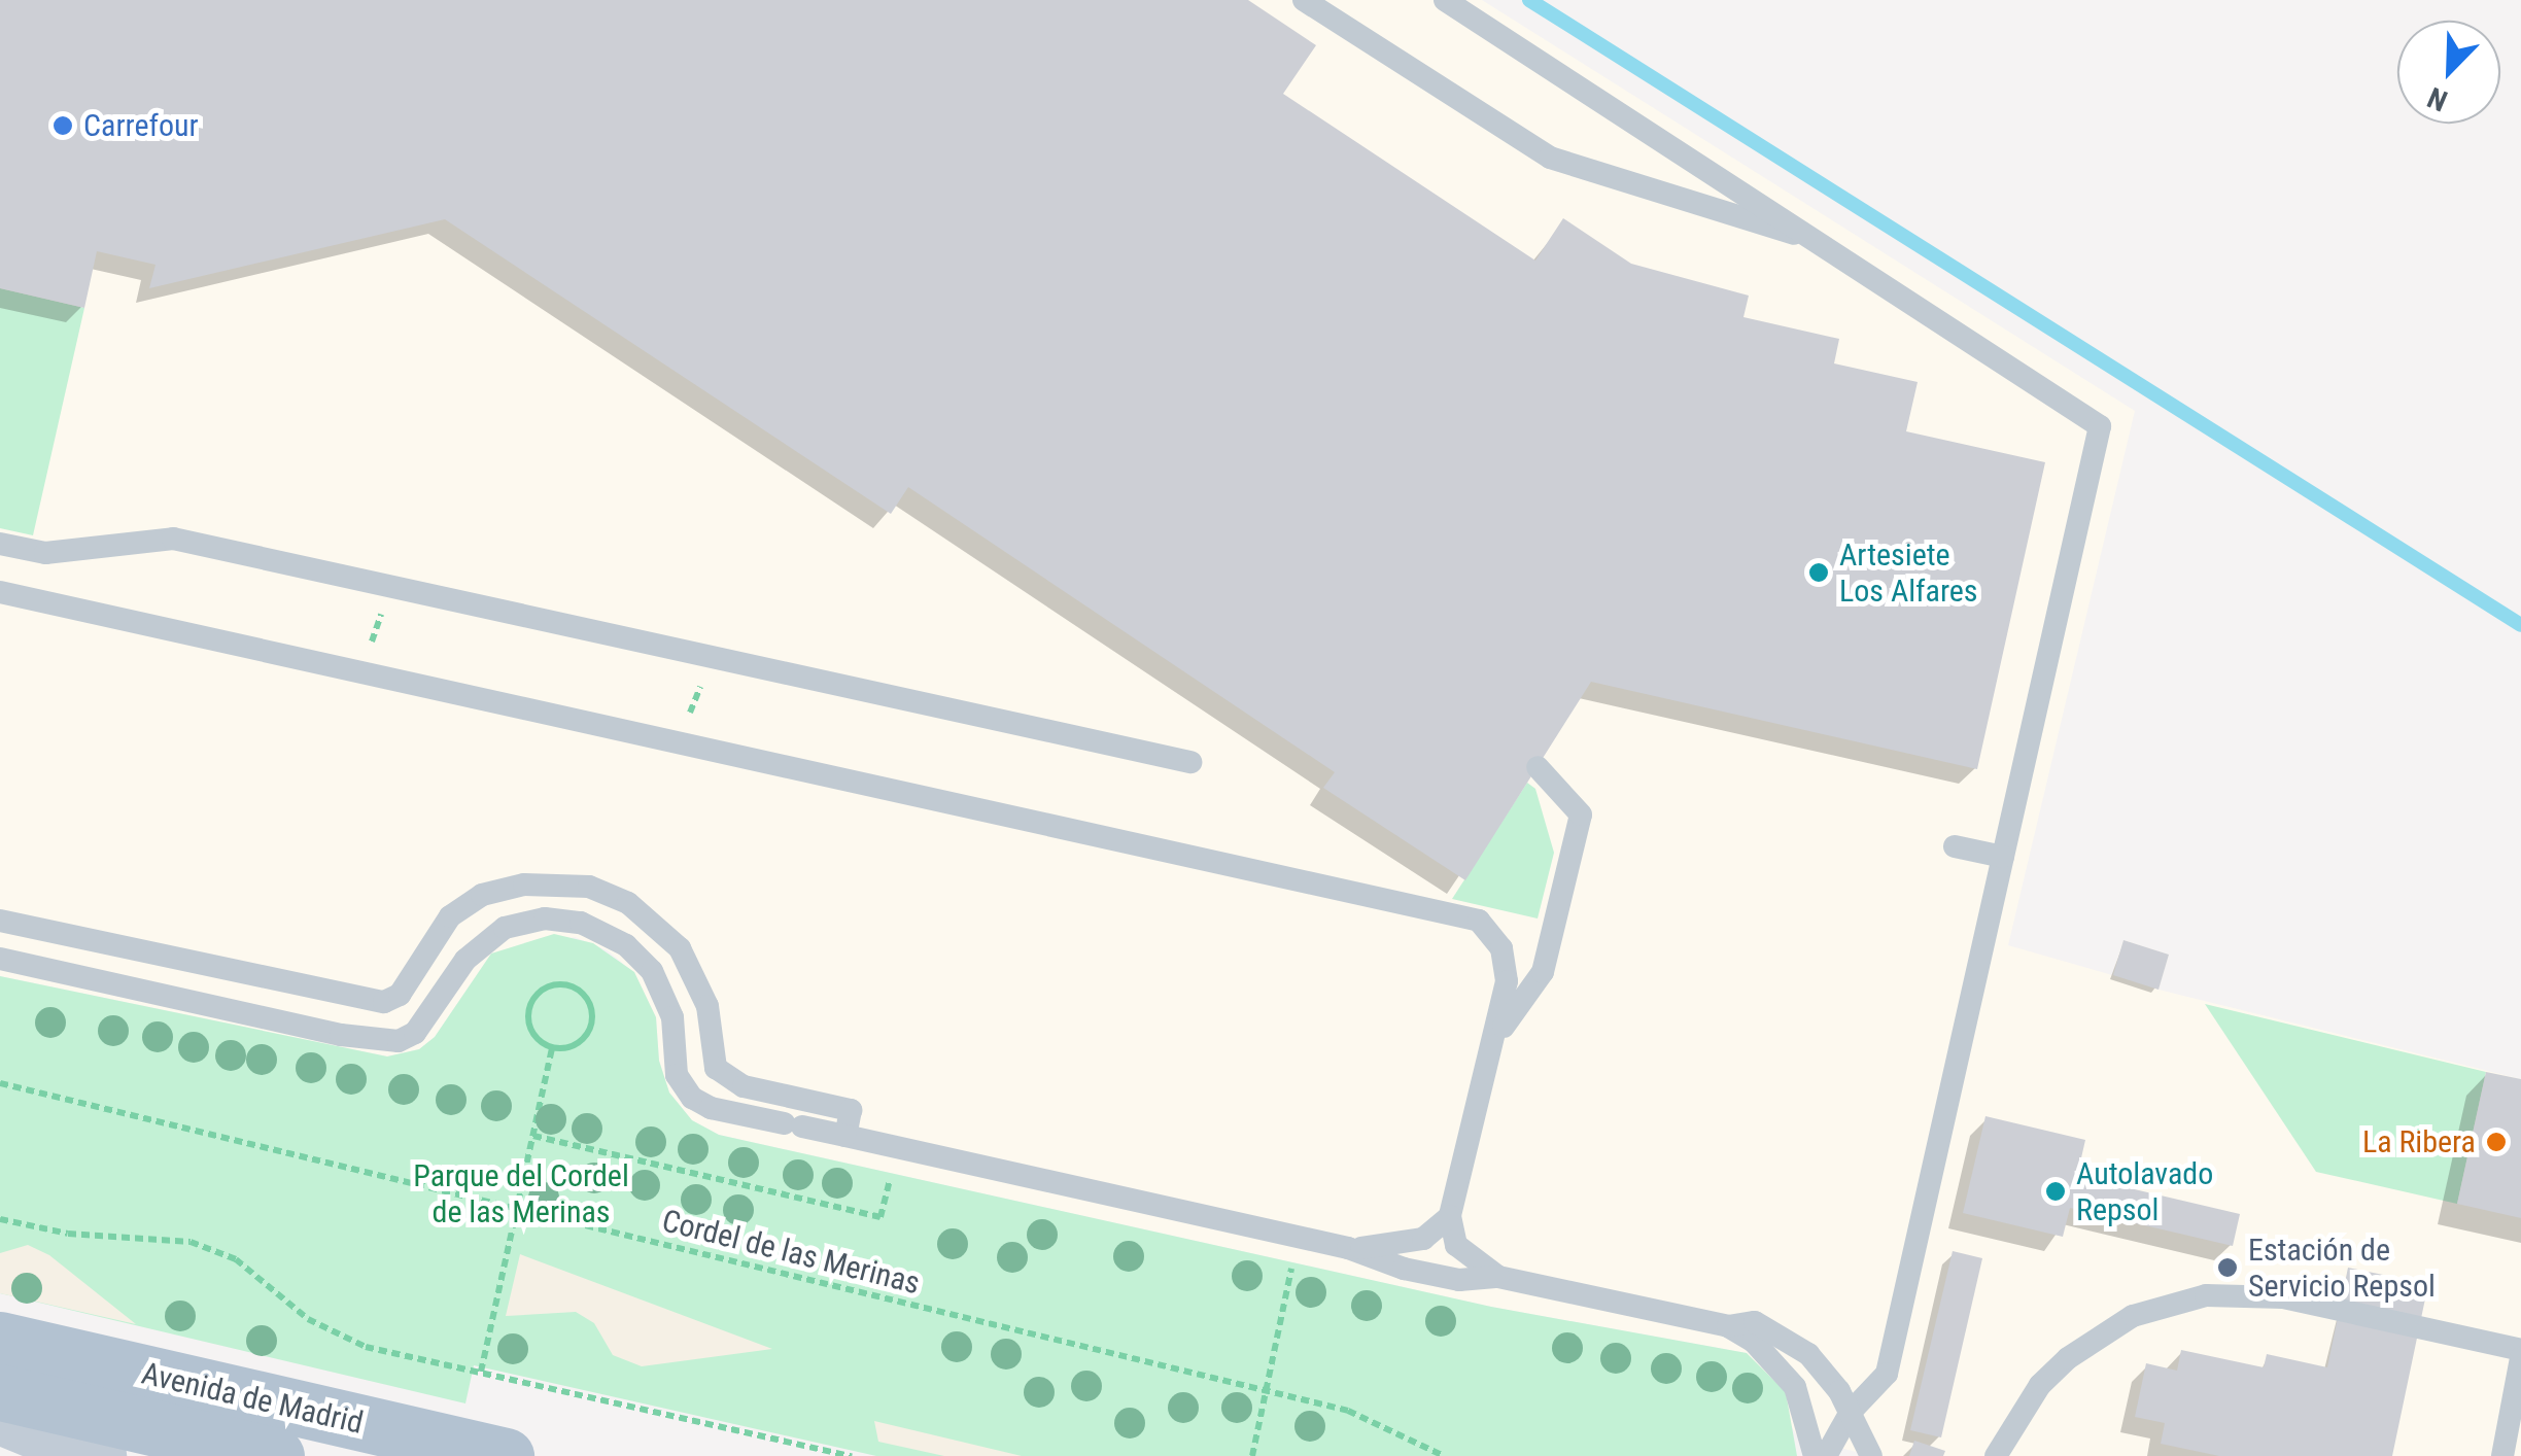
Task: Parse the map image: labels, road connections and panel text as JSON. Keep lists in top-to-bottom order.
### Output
{
  "streets": {
    "main road": ["Avenida de Madrid"],
    "path": ["Cordel de las Merinas"]
  },
  "parks": ["Parque del Cordel de las Merinas"],
  "places": [
    "Carrefour",
    "Artesiete Los Alfares",
    "La Ribera",
    "Autolavado Repsol",
    "Estación de Servicio Repsol"
  ],
  "north": "bottom left"
}
